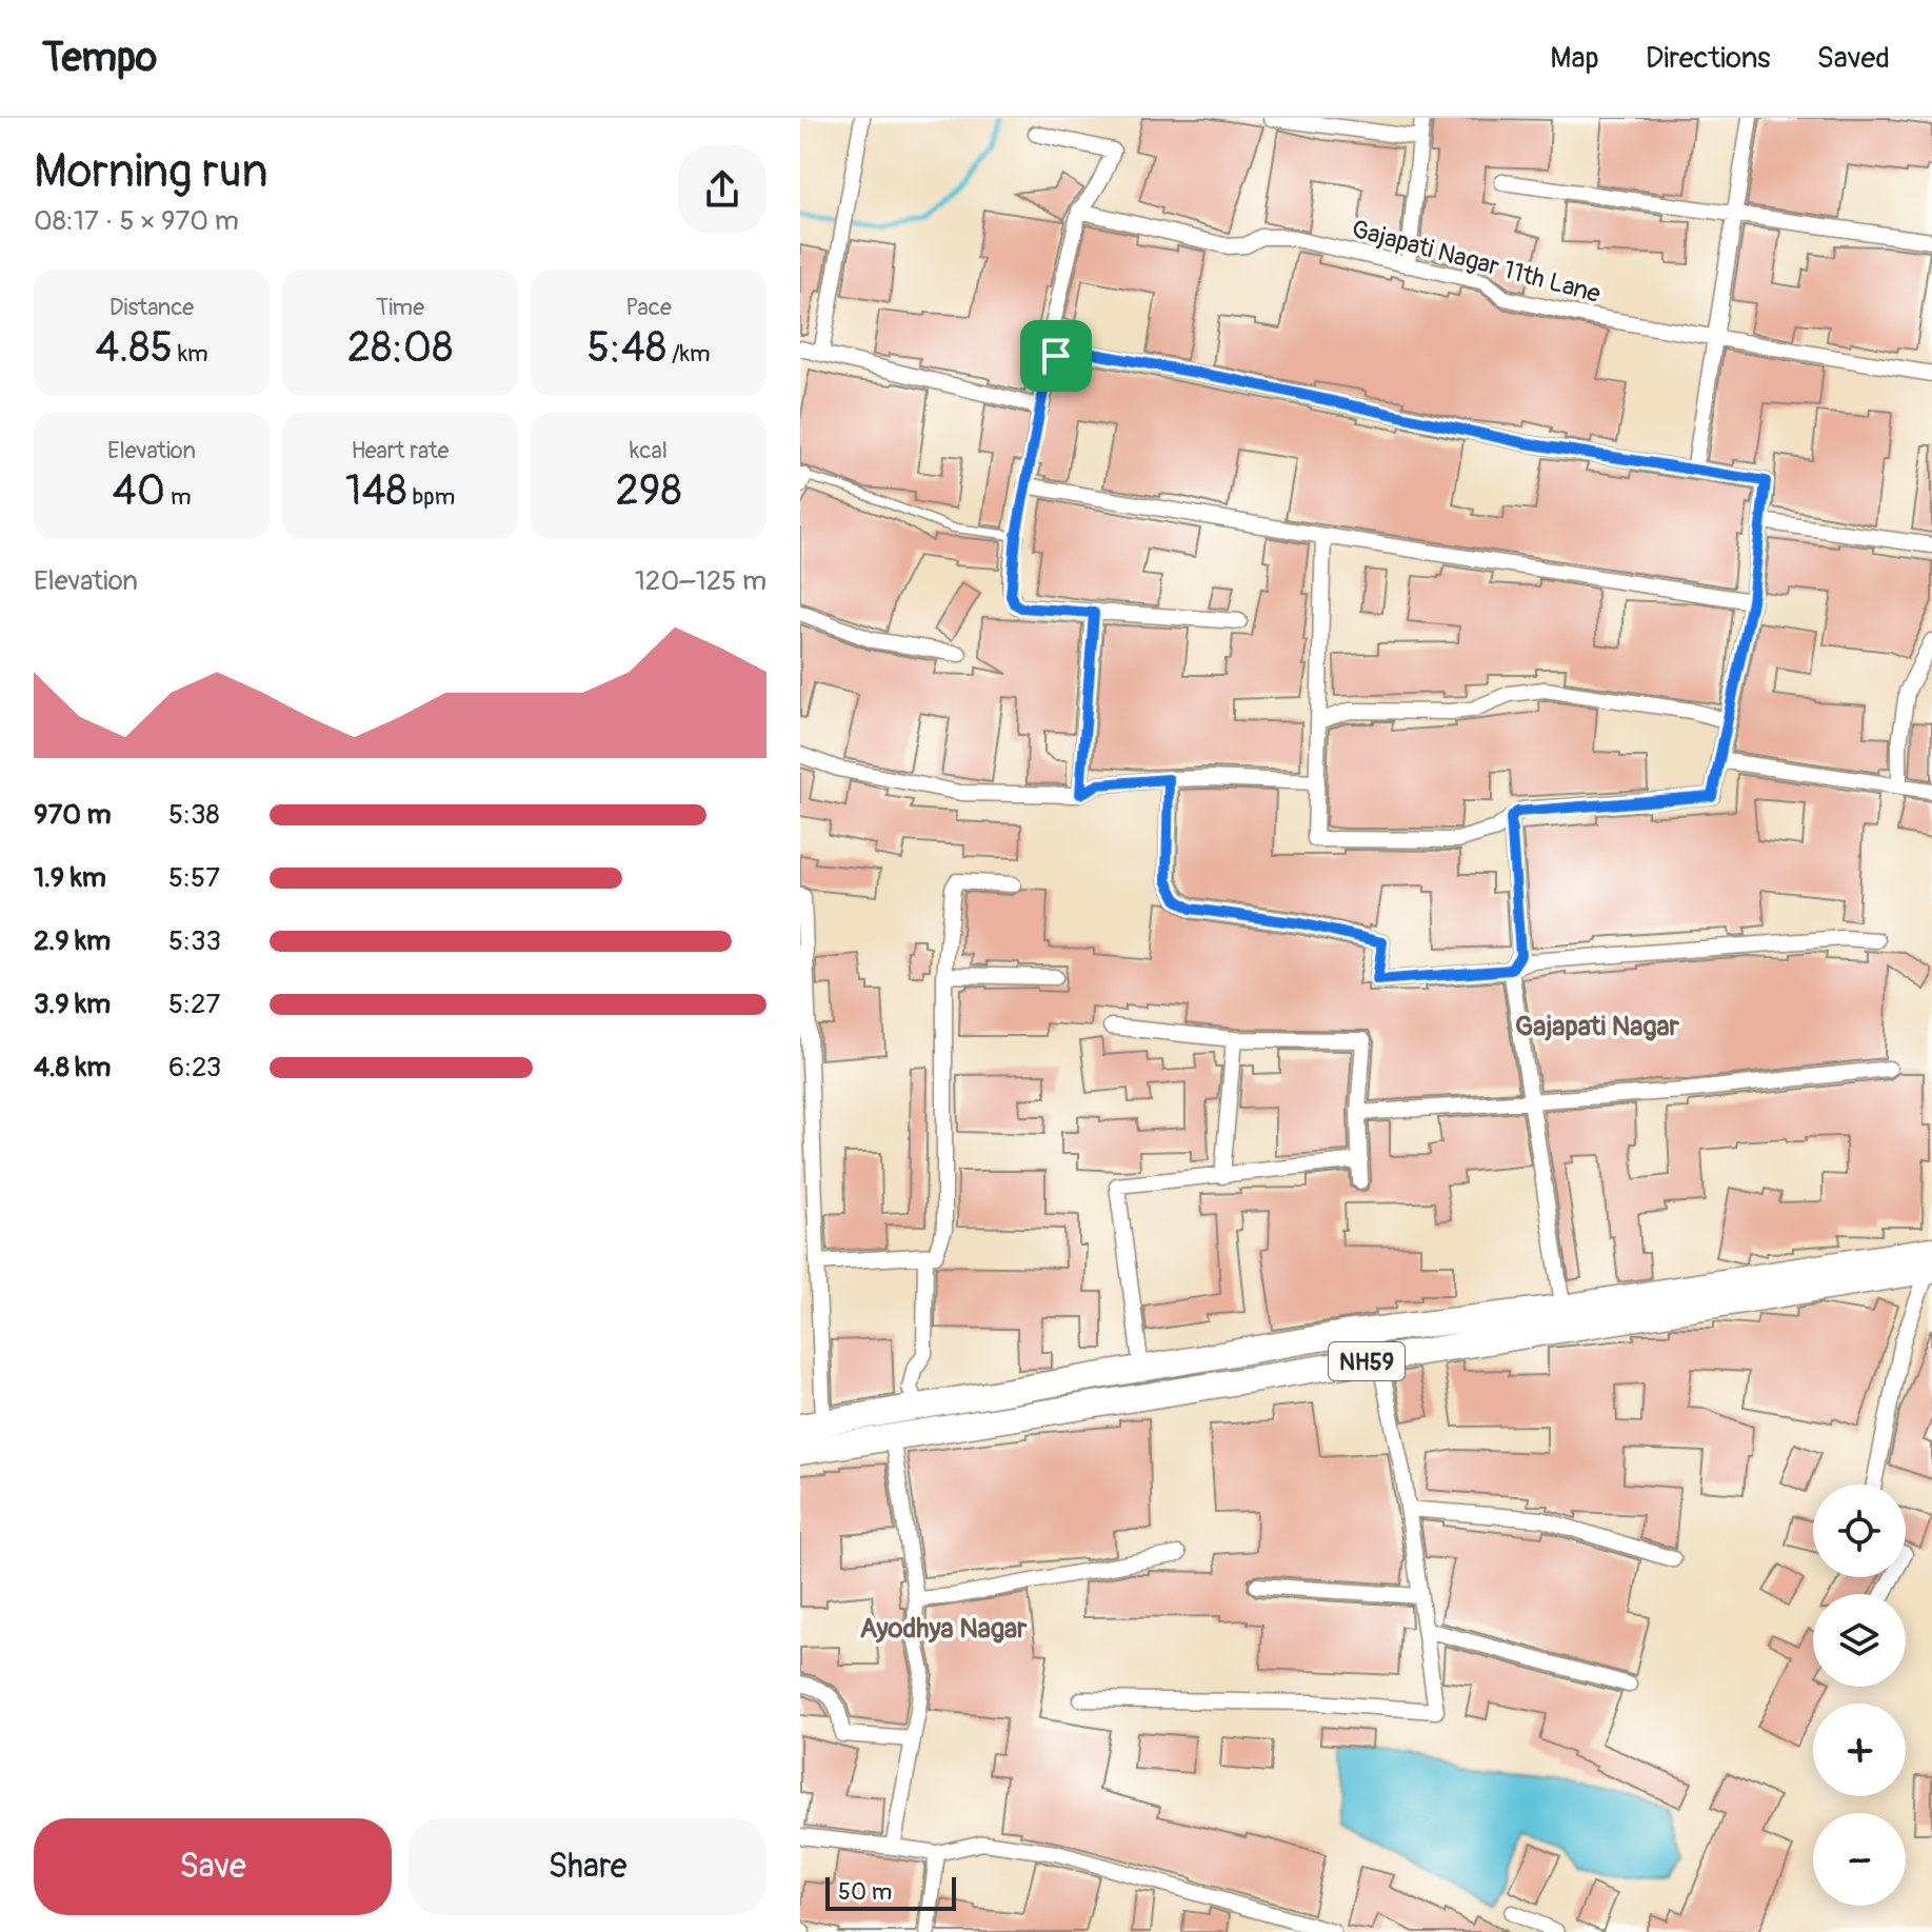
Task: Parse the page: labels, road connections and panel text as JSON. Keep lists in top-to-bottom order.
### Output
{
  "streets": {
    "highway": ["NH59"],
    "street": ["Gajapati Nagar 11th Lane"]
  },
  "districts": ["Gajapati Nagar", "Ayodhya Nagar"],
  "scale_bar": "50 m",
  "page": {
    "header": "Tempo",
    "nav": ["Map", "Directions", "Saved"],
    "heading": ["Morning run", "08:17 · 5 × 970 m"],
    "stats": [
      ["Distance", "4.85 km"],
      ["Time", "28:08"],
      ["Pace", "5:48 /km"],
      ["Elevation", "40 m"],
      ["Heart rate", "148 bpm"],
      ["kcal", "298"]
    ],
    "chart": ["Elevation", "120–125 m"],
    "list": [
      {
        "name": "970 m",
        "note": "5:38"
      },
      {
        "name": "1.9 km",
        "note": "5:57"
      },
      {
        "name": "2.9 km",
        "note": "5:33"
      },
      {
        "name": "3.9 km",
        "note": "5:27"
      },
      {
        "name": "4.8 km",
        "note": "6:23"
      }
    ],
    "map_buttons": ["+", "−"],
    "buttons": ["Save", "Share"],
    "scale": "50 m"
  }
}
